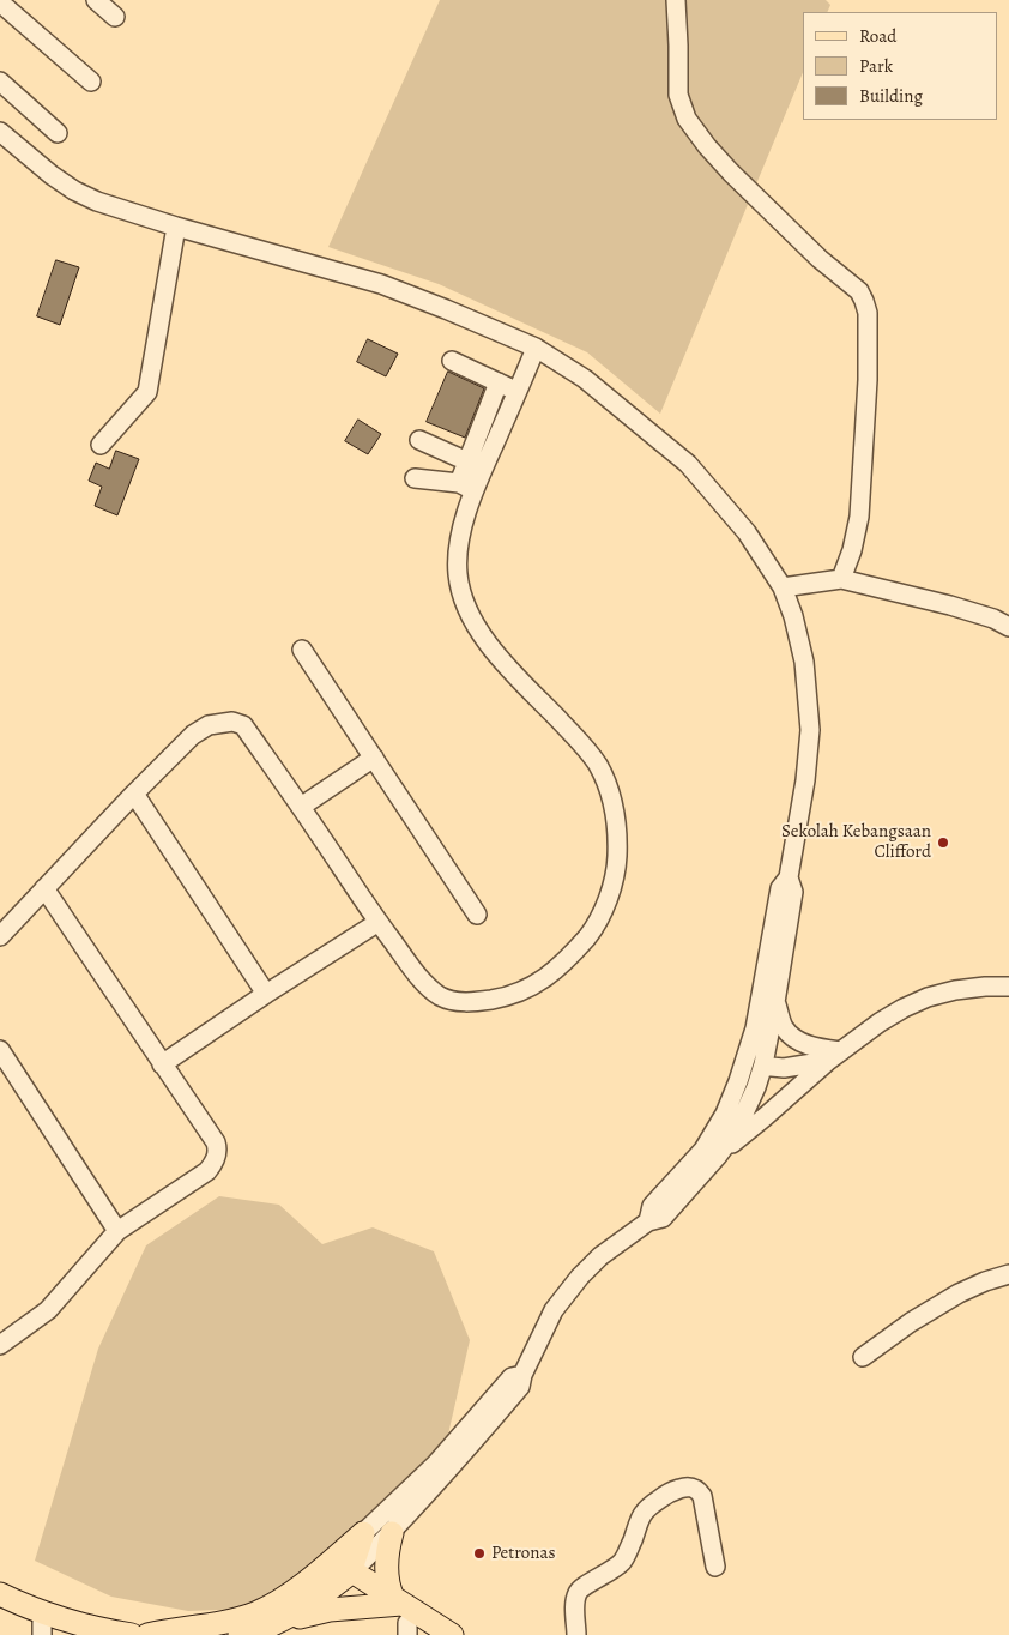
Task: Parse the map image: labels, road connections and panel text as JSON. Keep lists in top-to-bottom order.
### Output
{
  "places": ["Sekolah Kebangsaan Clifford", "Petronas"],
  "legend": ["Road", "Park", "Building"]
}
